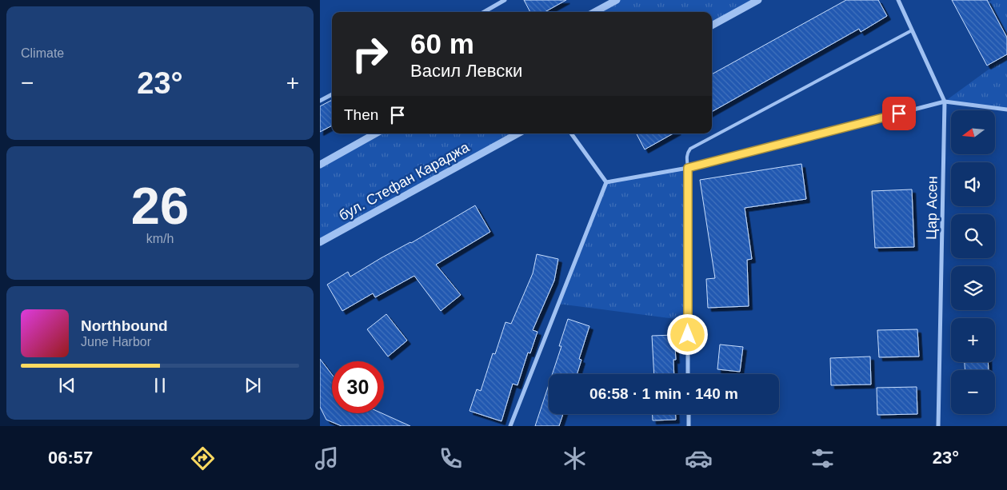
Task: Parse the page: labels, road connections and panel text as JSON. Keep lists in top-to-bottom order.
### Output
{
  "streets": {
    "street": ["бул. Стефан Караджа", "Цар Асен"]
  },
  "north": "left",
  "page": {
    "tile": [
      "Climate",
      ["26", "km/h"]
    ],
    "turn": ["60 m", "Васил Левски"],
    "heat": ["−", "23°", "+"],
    "then": "Then",
    "map_buttons": ["+", "−"],
    "song": ["Northbound", "June Harbor"],
    "limit": "30",
    "trip": "06:58 · 1 min · 140 m",
    "tabs": ["06:57", "23°"]
  }
}
